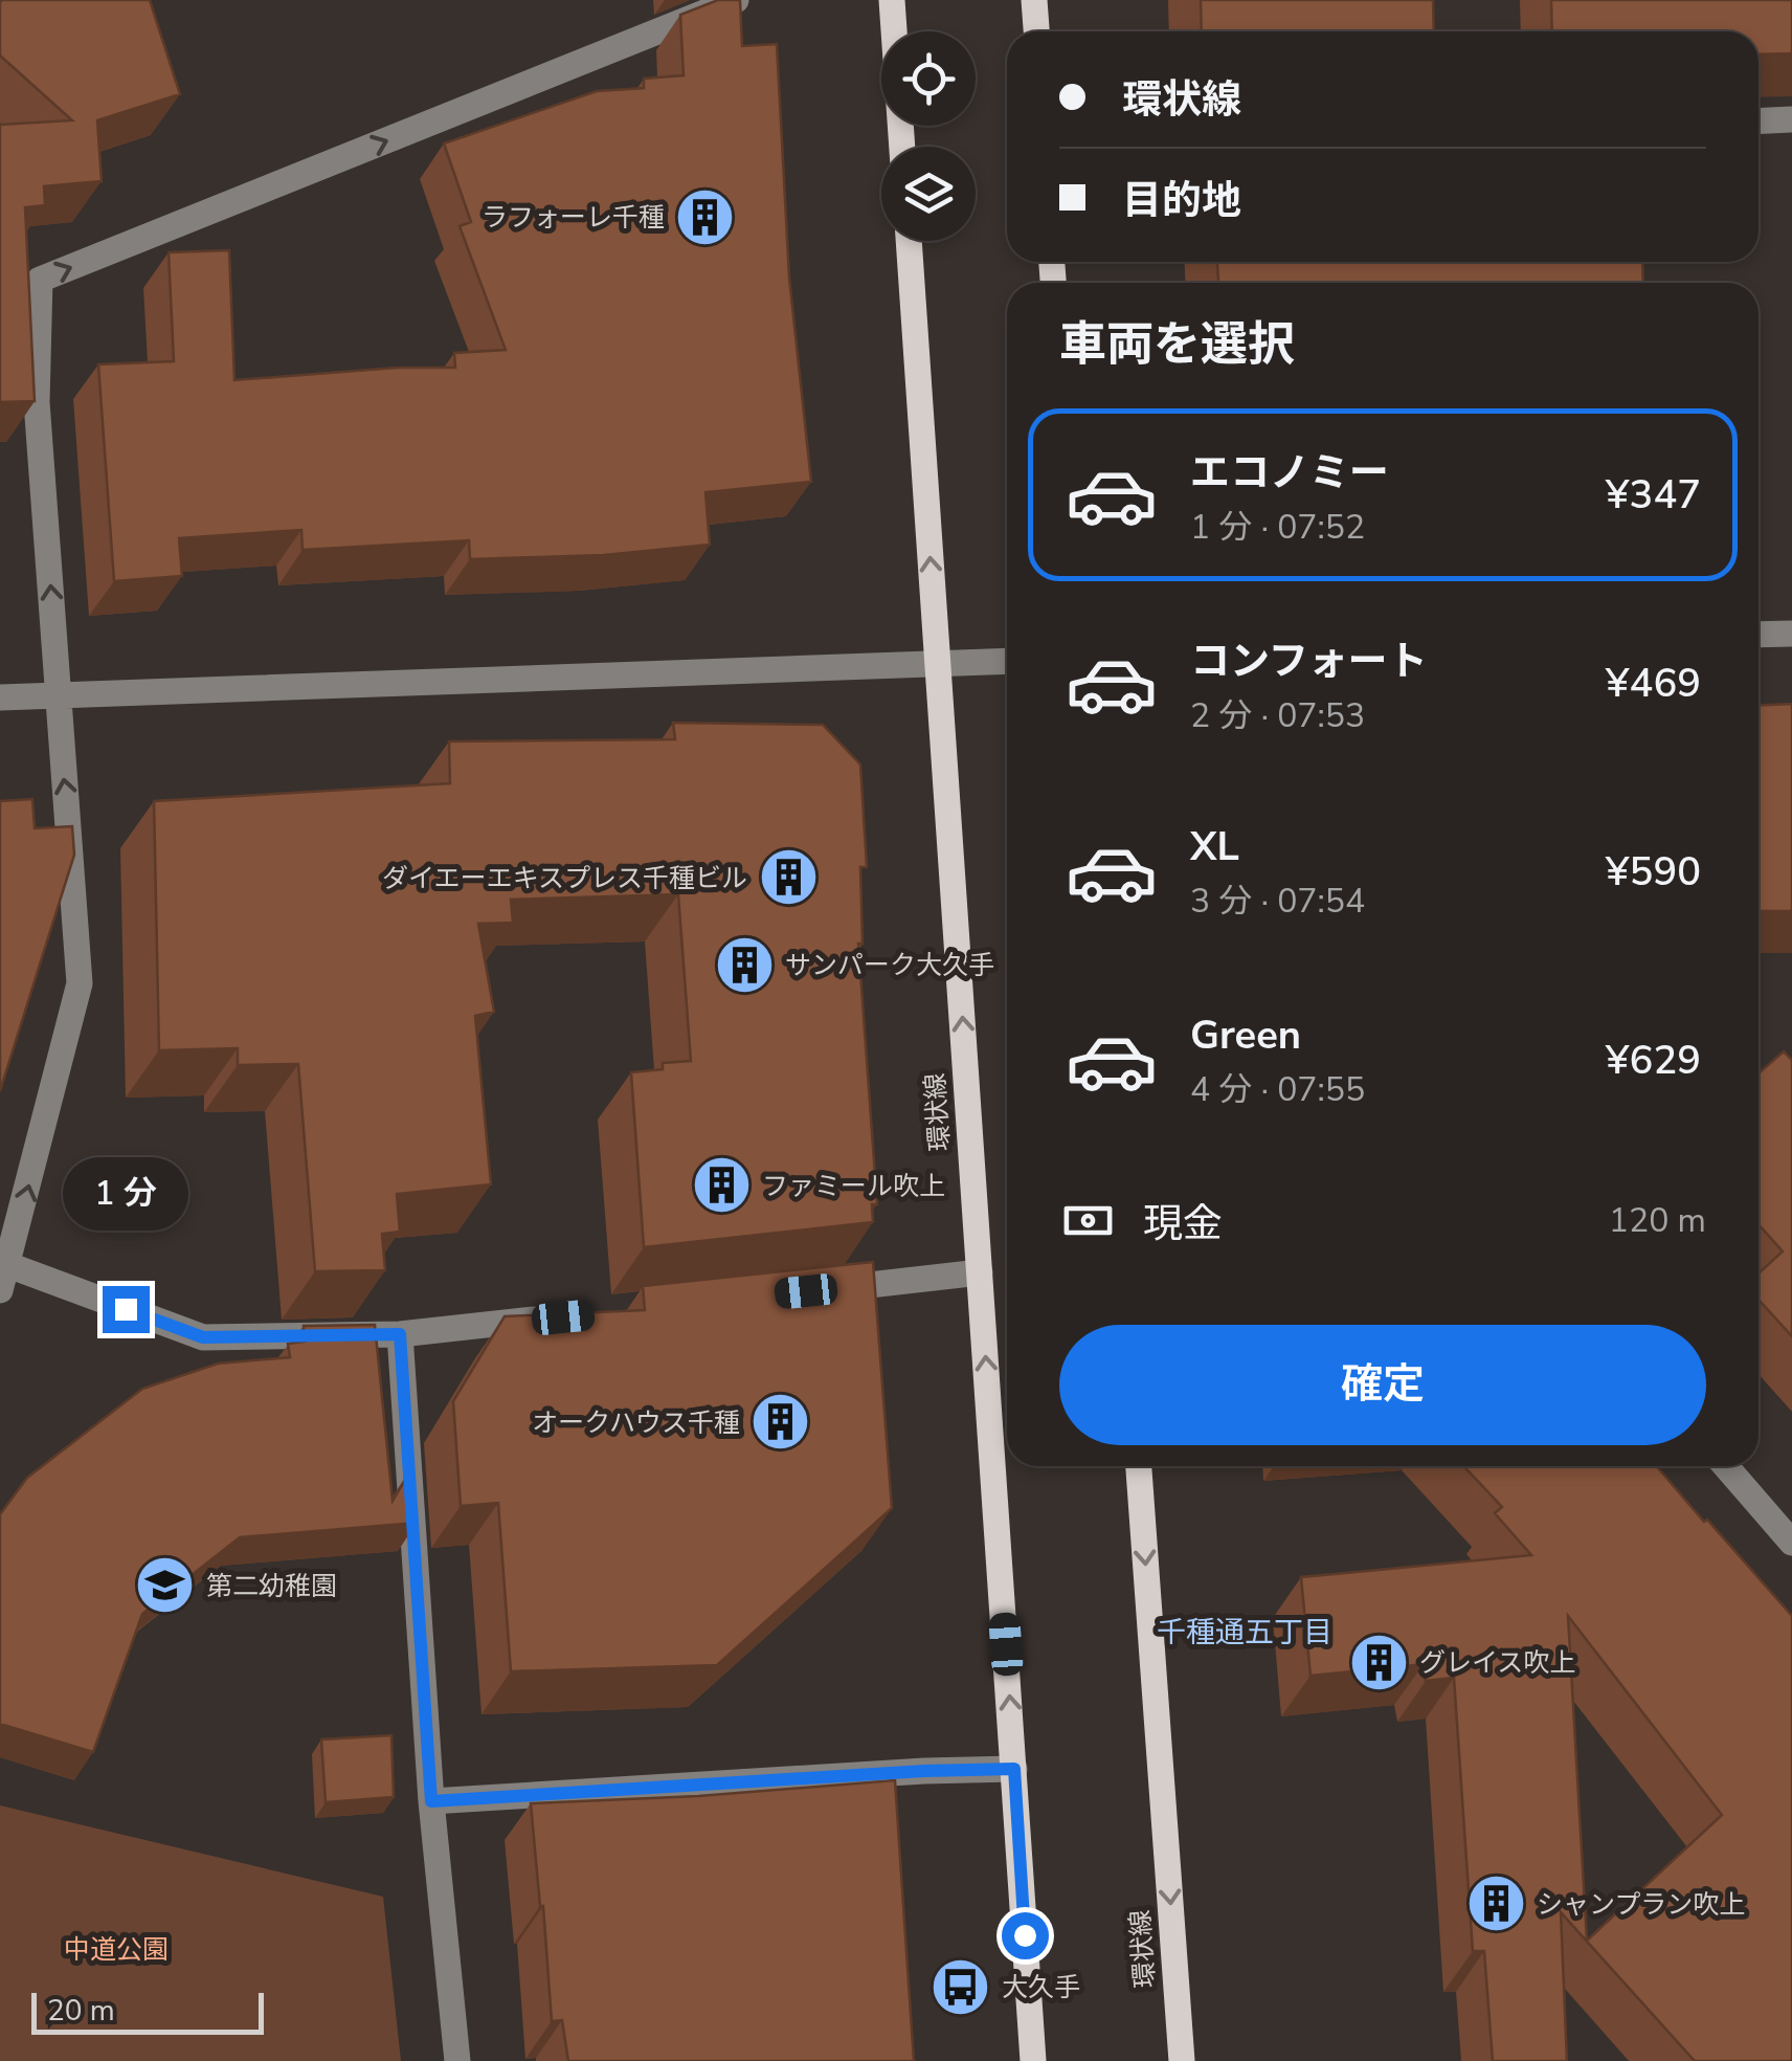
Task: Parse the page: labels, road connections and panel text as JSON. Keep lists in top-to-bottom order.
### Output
{
  "streets": {
    "main road": ["環状線"]
  },
  "districts": ["千種通五丁目"],
  "parks": ["中道公園"],
  "places": {
    "building": [
      "ラフォーレ千種",
      "ダイエーエキスプレス千種ビル",
      "サンパーク大久手",
      "ファミール吹上",
      "オークハウス千種",
      "グレイス吹上",
      "シャンプラン吹上"
    ],
    "school or university": ["第二幼稚園"],
    "bus stop": ["大久手"]
  },
  "scale_bar": "20 m",
  "page": {
    "banner": ["環状線", "目的地"],
    "heading": "車両を選択",
    "list": [
      {
        "name": "エコノミー",
        "note": "1 分 · 07:52",
        "value": "¥347"
      },
      {
        "name": "コンフォート",
        "note": "2 分 · 07:53",
        "value": "¥469"
      },
      {
        "name": "XL",
        "note": "3 分 · 07:54",
        "value": "¥590"
      },
      {
        "name": "Green",
        "note": "4 分 · 07:55",
        "value": "¥629"
      }
    ],
    "bubble": "1 分",
    "pay": ["現金", "120 m"],
    "buttons": "確定",
    "scale": "20 m"
  }
}
